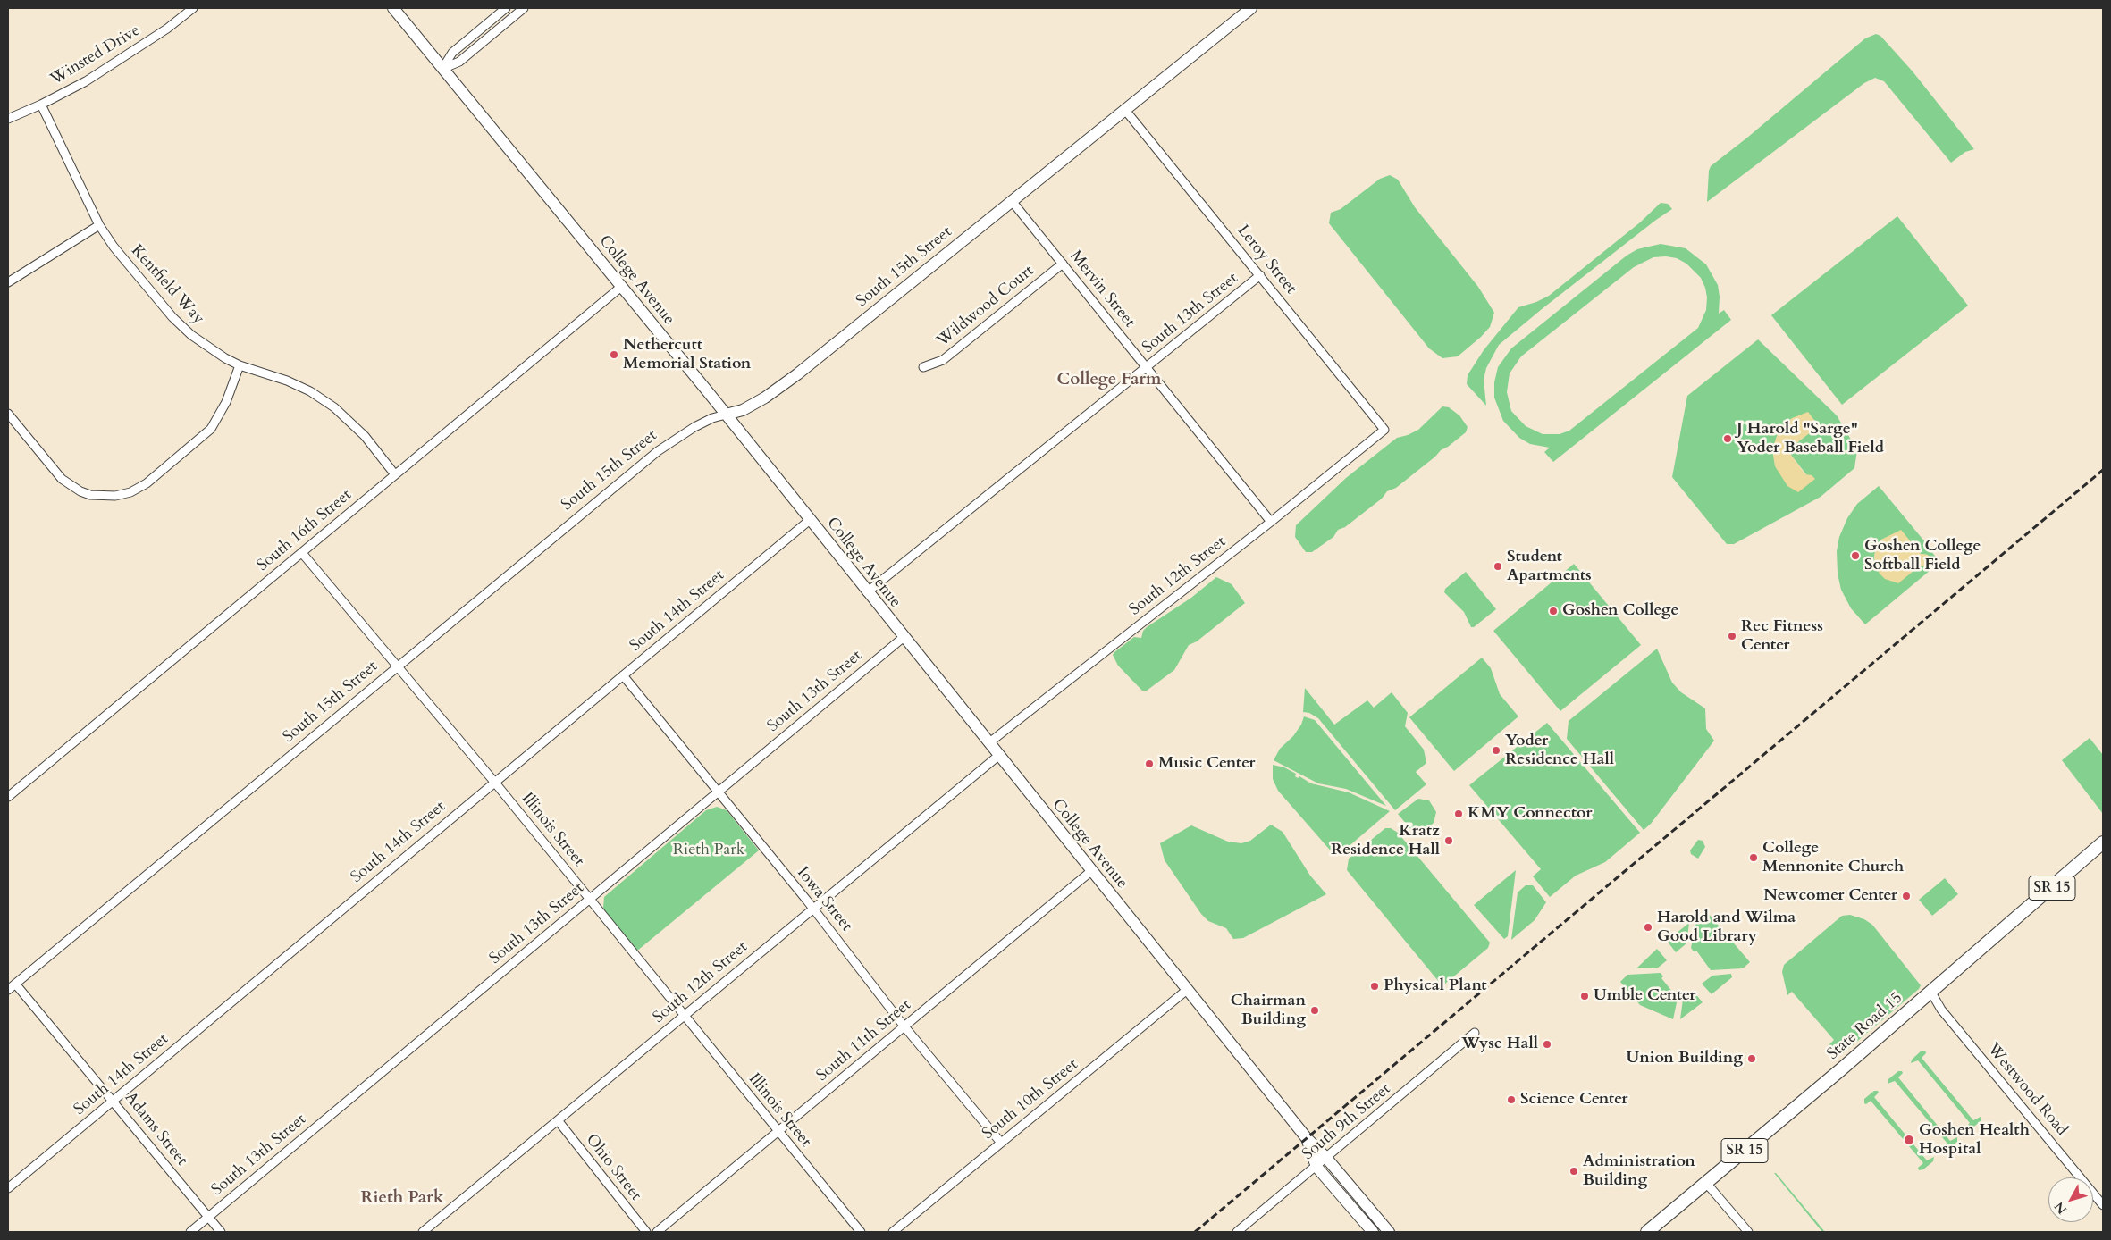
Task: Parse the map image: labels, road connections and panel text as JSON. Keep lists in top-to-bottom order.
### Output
{
  "streets": {
    "main road": [
      "South 15th Street",
      "College Avenue",
      "SR 15",
      "State Road 15"
    ],
    "street": [
      "Winsted Drive",
      "Leroy Street",
      "Kentfield Way",
      "Mervin Street",
      "Wildwood Court",
      "South 13th Street",
      "South 16th Street",
      "South 12th Street",
      "South 14th Street",
      "Illinois Street",
      "Iowa Street",
      "South 11th Street",
      "Westwood Road",
      "South 10th Street",
      "South 9th Street",
      "Adams Street",
      "Ohio Street"
    ]
  },
  "crossings": [
    ["Winsted Drive", "Kentfield Way"],
    ["Leroy Street", "South 15th Street"],
    ["Leroy Street", "South 13th Street"],
    ["Leroy Street", "South 12th Street"],
    ["South 15th Street", "College Avenue"],
    ["South 15th Street", "Mervin Street"],
    ["South 15th Street", "Illinois Street"],
    ["South 15th Street", "Adams Street"],
    ["College Avenue", "South 13th Street"],
    ["College Avenue", "South 16th Street"],
    ["College Avenue", "South 12th Street"],
    ["College Avenue", "South 14th Street"],
    ["College Avenue", "South 11th Street"],
    ["College Avenue", "South 10th Street"],
    ["College Avenue", "South 9th Street"],
    ["Kentfield Way", "South 16th Street"],
    ["Mervin Street", "Wildwood Court"],
    ["Mervin Street", "South 13th Street"],
    ["Mervin Street", "South 12th Street"],
    ["South 13th Street", "Illinois Street"],
    ["South 13th Street", "Iowa Street"],
    ["South 13th Street", "Adams Street"],
    ["South 16th Street", "Illinois Street"],
    ["South 12th Street", "Illinois Street"],
    ["South 12th Street", "Iowa Street"],
    ["South 12th Street", "Ohio Street"],
    ["South 14th Street", "Illinois Street"],
    ["South 14th Street", "Iowa Street"],
    ["South 14th Street", "Adams Street"],
    ["Illinois Street", "South 11th Street"],
    ["Iowa Street", "South 11th Street"],
    ["Iowa Street", "South 10th Street"],
    ["State Road 15", "Westwood Road"]
  ],
  "districts": ["College Farm", "Rieth Park"],
  "parks": ["Rieth Park"],
  "places": [
    "Nethercutt Memorial Station",
    "J Harold \"Sarge\" Yoder Baseball Field",
    "Goshen College Softball Field",
    "Student Apartments",
    "Goshen College",
    "Rec Fitness Center",
    "Yoder Residence Hall",
    "Music Center",
    "KMY Connector",
    "Kratz Residence Hall",
    "College Mennonite Church",
    "Newcomer Center",
    "Harold and Wilma Good Library",
    "Physical Plant",
    "Umble Center",
    "Chairman Building",
    "Wyse Hall",
    "Union Building",
    "Science Center",
    "Goshen Health Hospital",
    "Administration Building"
  ],
  "north": "bottom left"
}
